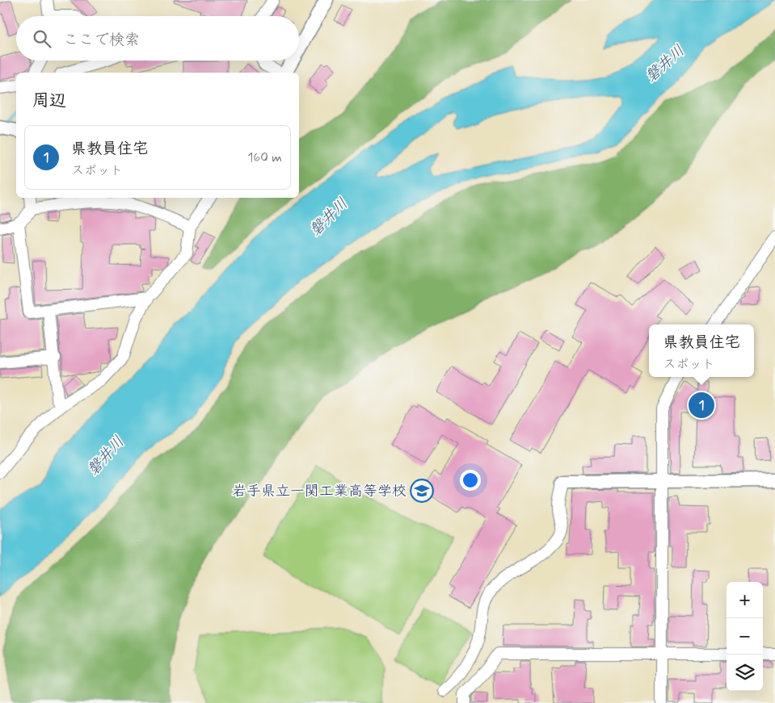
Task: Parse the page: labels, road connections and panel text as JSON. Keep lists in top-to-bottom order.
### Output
{
  "water": ["磐井川"],
  "places": {
    "school or university": ["岩手県立一関工業高等学校"]
  },
  "page": {
    "search": "ここで検索",
    "heading": "周辺",
    "list": [
      {
        "mark": "1",
        "name": "県教員住宅",
        "note": "スポット",
        "value": "160 m"
      }
    ],
    "popup": ["県教員住宅", "スポット"],
    "pins": "1",
    "map_buttons": ["+", "−"]
  }
}
